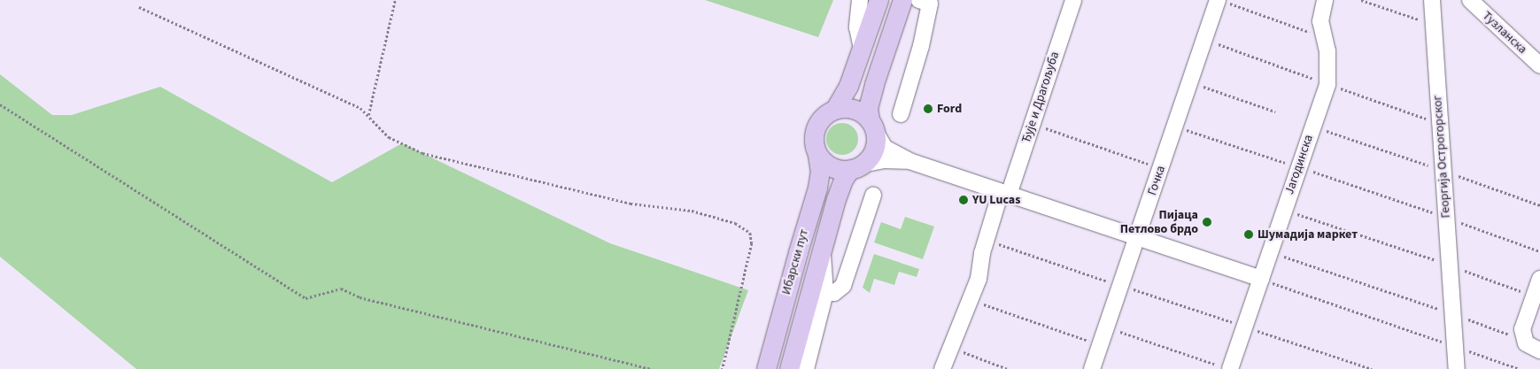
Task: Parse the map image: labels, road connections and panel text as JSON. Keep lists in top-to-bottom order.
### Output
{
  "streets": {
    "main road": ["Ибарски пут"],
    "street": [
      "Тузланска",
      "Ђује и Драгољуба",
      "Георгија Острогорског",
      "Јагодинска",
      "Гочка"
    ]
  },
  "places": [
    "Ford",
    "YU Lucas",
    "Пијаца Петлово брдо",
    "Шумадија маркет"
  ]
}
